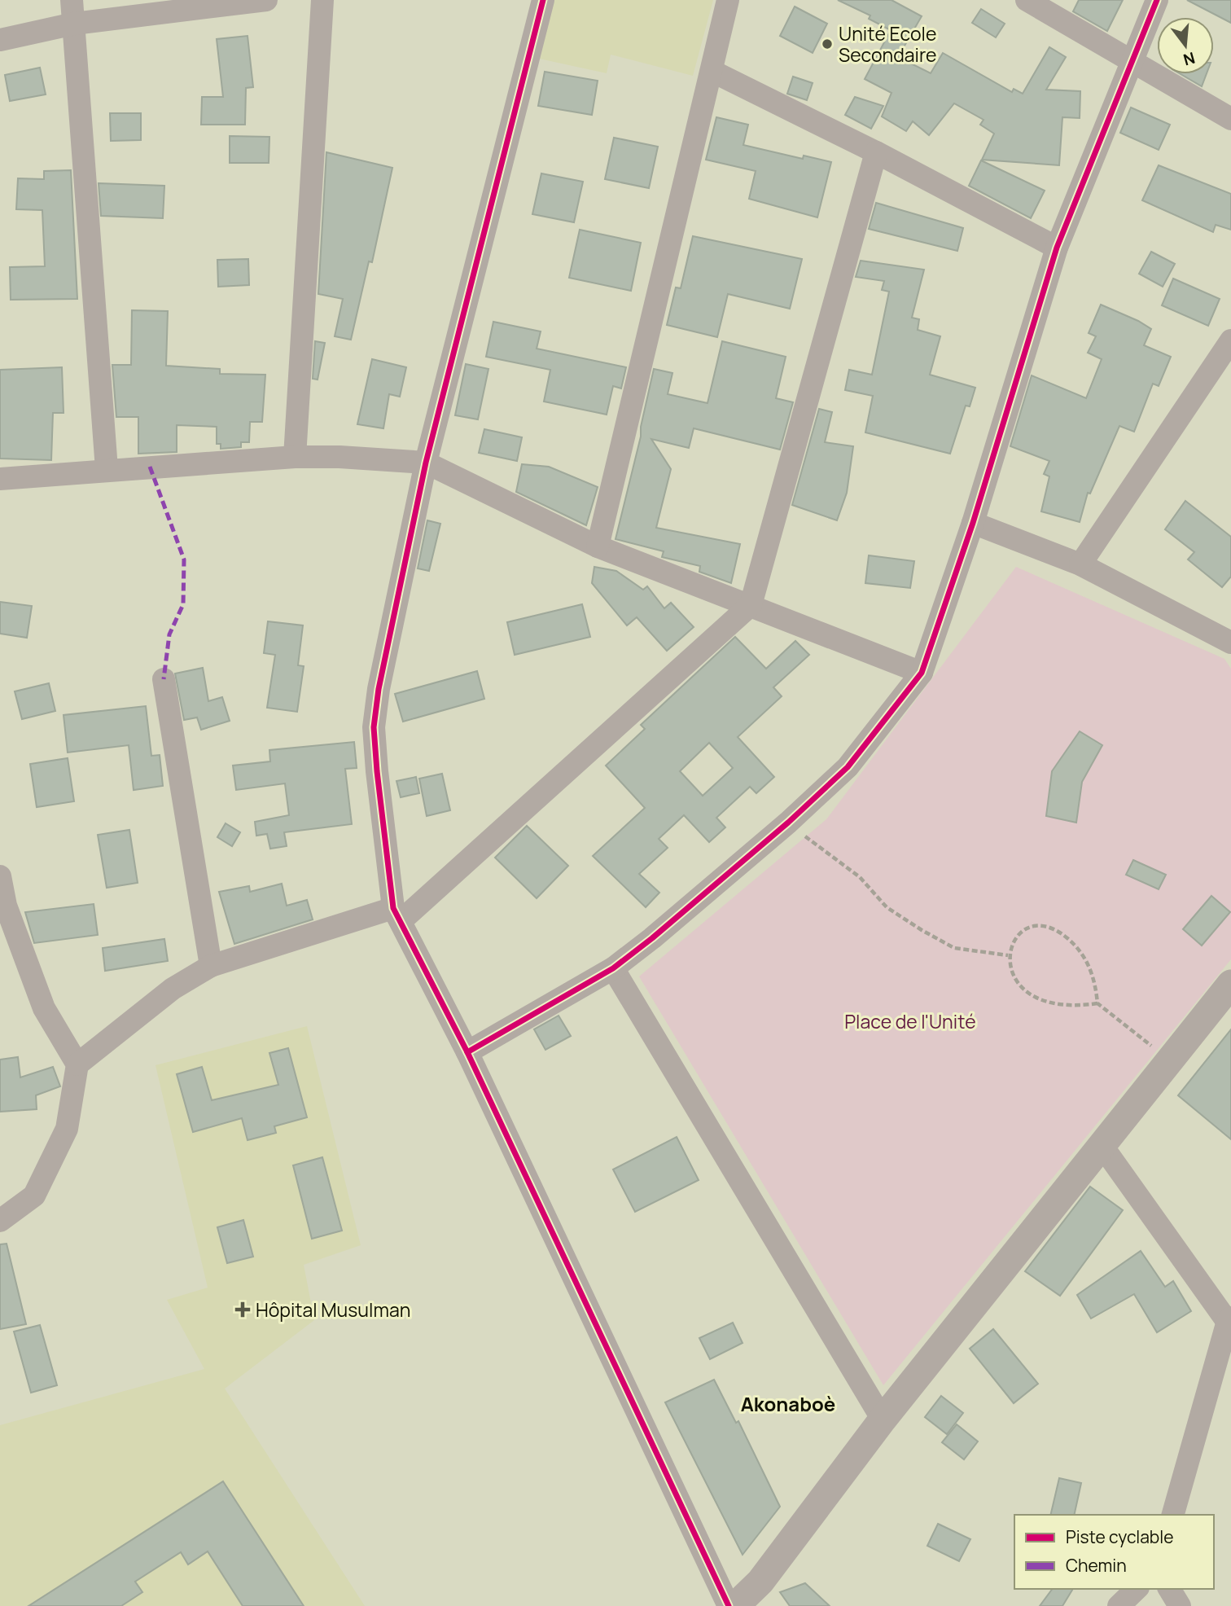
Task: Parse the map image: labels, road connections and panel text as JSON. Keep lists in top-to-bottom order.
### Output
{
  "districts": ["Akonaboè"],
  "parks": ["Place de l'Unité"],
  "places": {
    "other": ["Unité Ecole Secondaire"],
    "health": ["Hôpital Musulman"]
  },
  "legend": ["Piste cyclable", "Chemin"],
  "north": "bottom"
}
